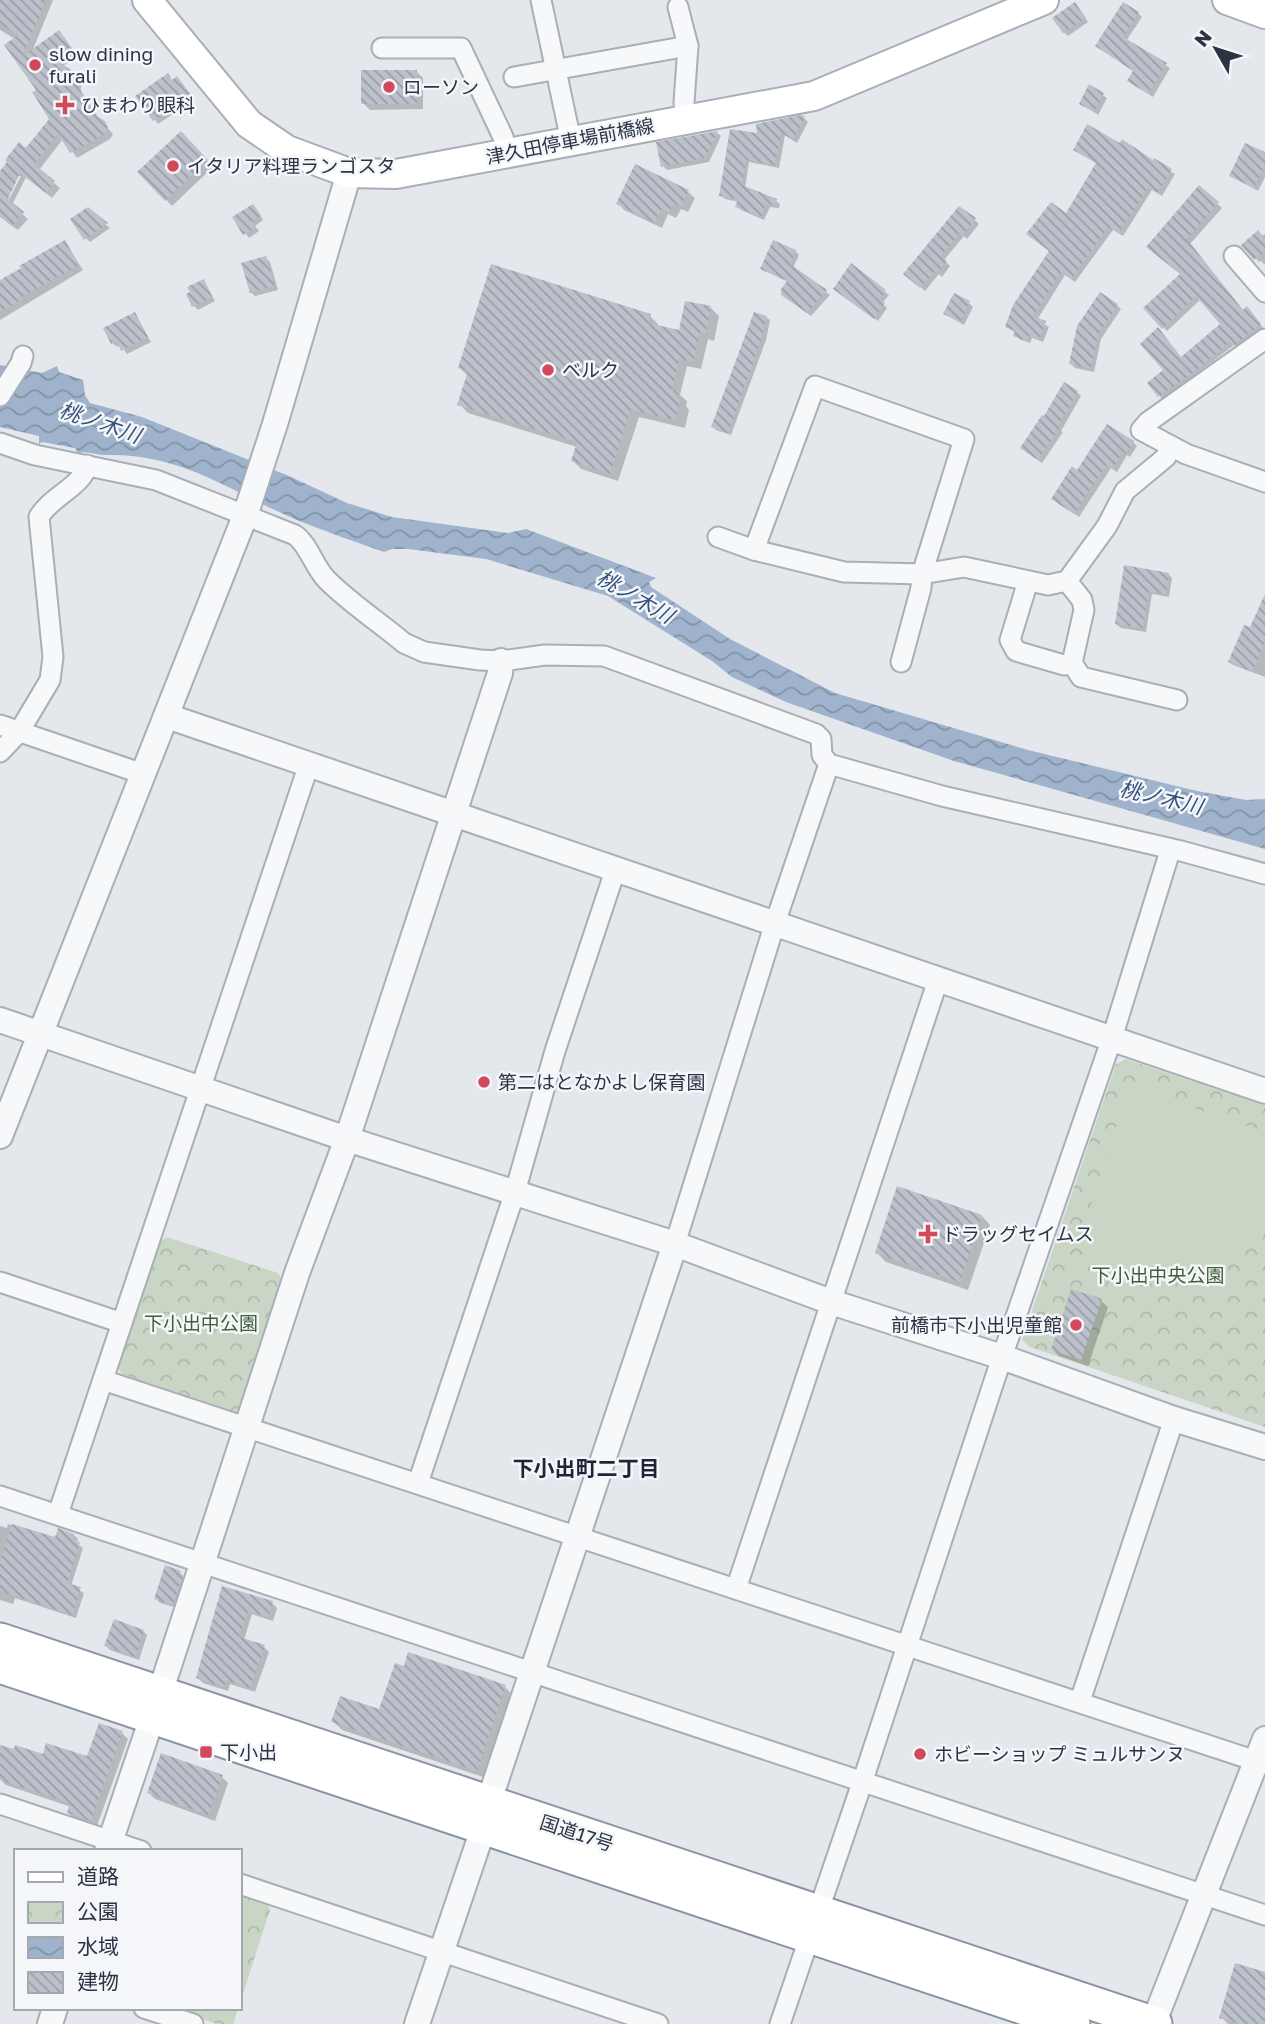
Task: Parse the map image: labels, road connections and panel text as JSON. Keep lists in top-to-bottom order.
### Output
{
  "streets": {
    "highway": ["国道17号"],
    "main road": ["津久田停車場前橋線"]
  },
  "districts": ["下小出町二丁目"],
  "water": ["桃ノ木川"],
  "parks": ["下小出中央公園", "下小出中公園"],
  "places": {
    "other": [
      "slow dining furali",
      "ローソン",
      "イタリア料理ランゴスタ",
      "ベルク",
      "第二はとなかよし保育園",
      "前橋市下小出児童館",
      "ホビーショップ ミュルサンヌ"
    ],
    "health": ["ひまわり眼科", "ドラッグセイムス"],
    "transit": ["下小出"]
  },
  "legend": [
    "道路",
    "公園",
    "水域",
    "建物"
  ],
  "north": "top left"
}
